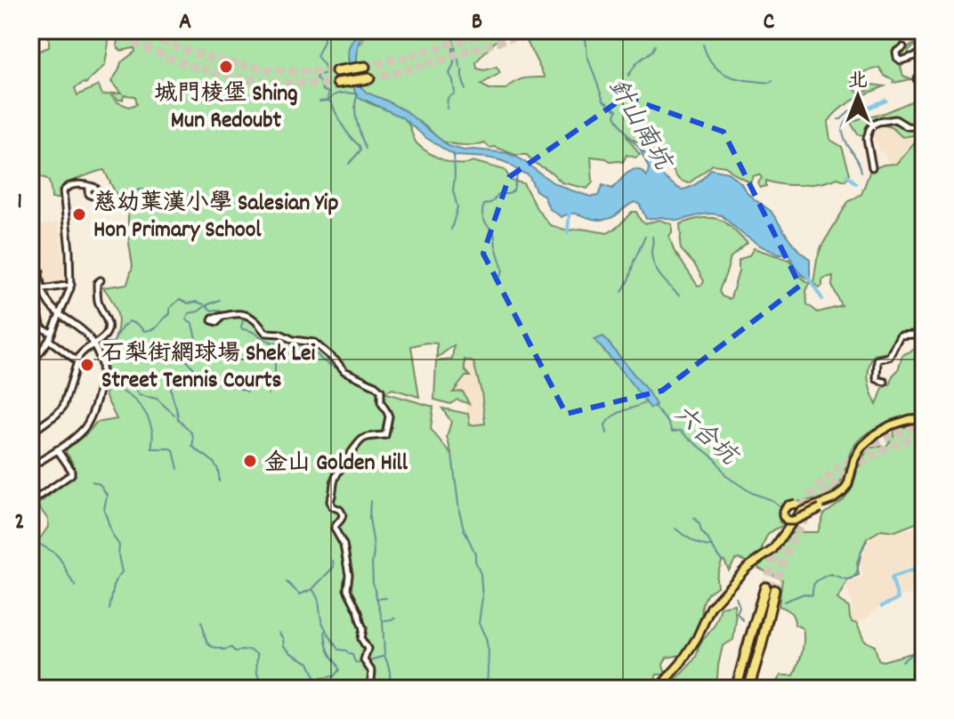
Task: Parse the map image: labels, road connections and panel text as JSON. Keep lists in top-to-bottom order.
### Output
{
  "water": ["針山南坑", "六合坑"],
  "places": [
    "城門棱堡 Shing Mun Redoubt",
    "慈幼葉漢小學 Salesian Yip Hon Primary School",
    "石梨街網球場 Shek Lei Street Tennis Courts",
    "金山 Golden Hill"
  ],
  "north": "top",
  "grid": {
    "columns": ["A", "B", "C"],
    "rows": ["1", "2"]
  }
}
